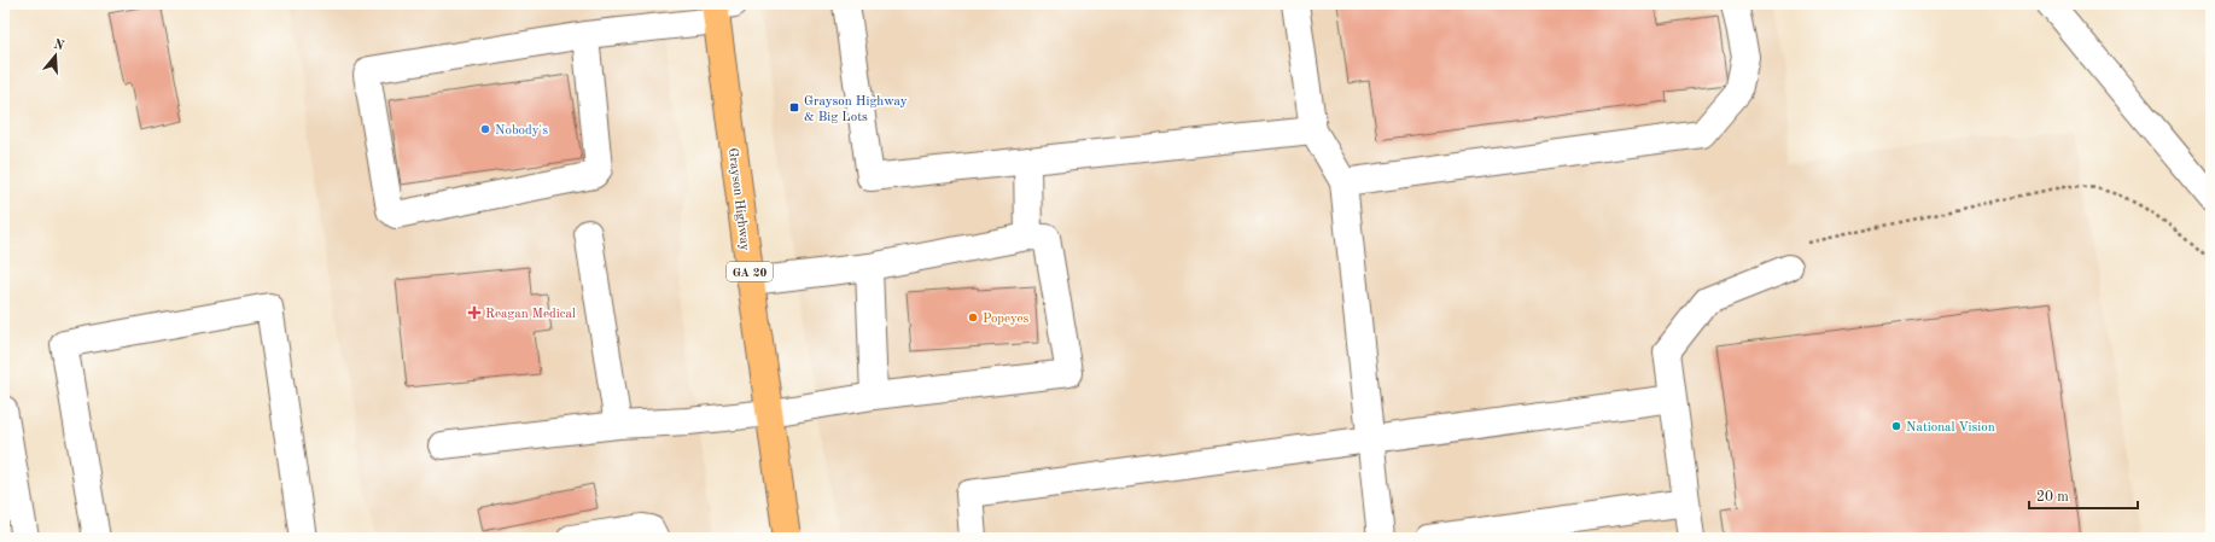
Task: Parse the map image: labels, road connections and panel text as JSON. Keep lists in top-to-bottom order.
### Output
{
  "streets": {
    "main road": ["Grayson Highway", "GA 20"]
  },
  "places": {
    "transit": ["Grayson Highway & Big Lots"],
    "other": ["Nobody's", "Popeyes", "National Vision"],
    "health": ["Reagan Medical"]
  },
  "scale_bar": "20 m",
  "north": "top"
}
